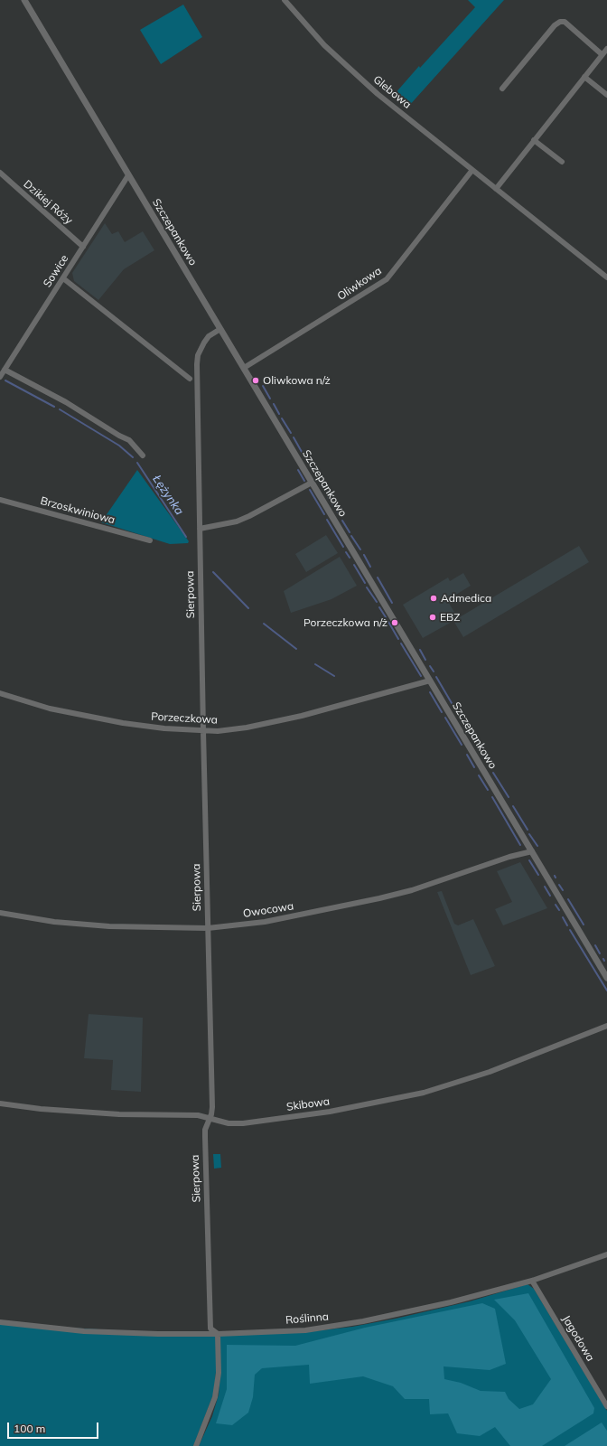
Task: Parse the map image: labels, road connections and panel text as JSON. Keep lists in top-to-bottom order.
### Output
{
  "streets": {
    "street": [
      "Glebowa",
      "Dzikiej Róży",
      "Szczepankowo",
      "Sowice",
      "Oliwkowa",
      "Brzoskwiniowa",
      "Sierpowa",
      "Porzeczkowa",
      "Owocowa",
      "Skibowa",
      "Roślinna",
      "Jagodowa"
    ]
  },
  "crossings": [
    ["Glebowa", "Oliwkowa"],
    ["Dzikiej Róży", "Sowice"],
    ["Szczepankowo", "Sowice"],
    ["Szczepankowo", "Oliwkowa"],
    ["Szczepankowo", "Sierpowa"],
    ["Szczepankowo", "Porzeczkowa"],
    ["Szczepankowo", "Owocowa"],
    ["Sierpowa", "Porzeczkowa"],
    ["Sierpowa", "Owocowa"],
    ["Sierpowa", "Skibowa"],
    ["Sierpowa", "Roślinna"],
    ["Roślinna", "Jagodowa"]
  ],
  "water": ["Łężynka"],
  "places": [
    "Oliwkowa n/ż",
    "Admedica",
    "EBZ",
    "Porzeczkowa n/ż"
  ],
  "scale_bar": "100 m"
}
